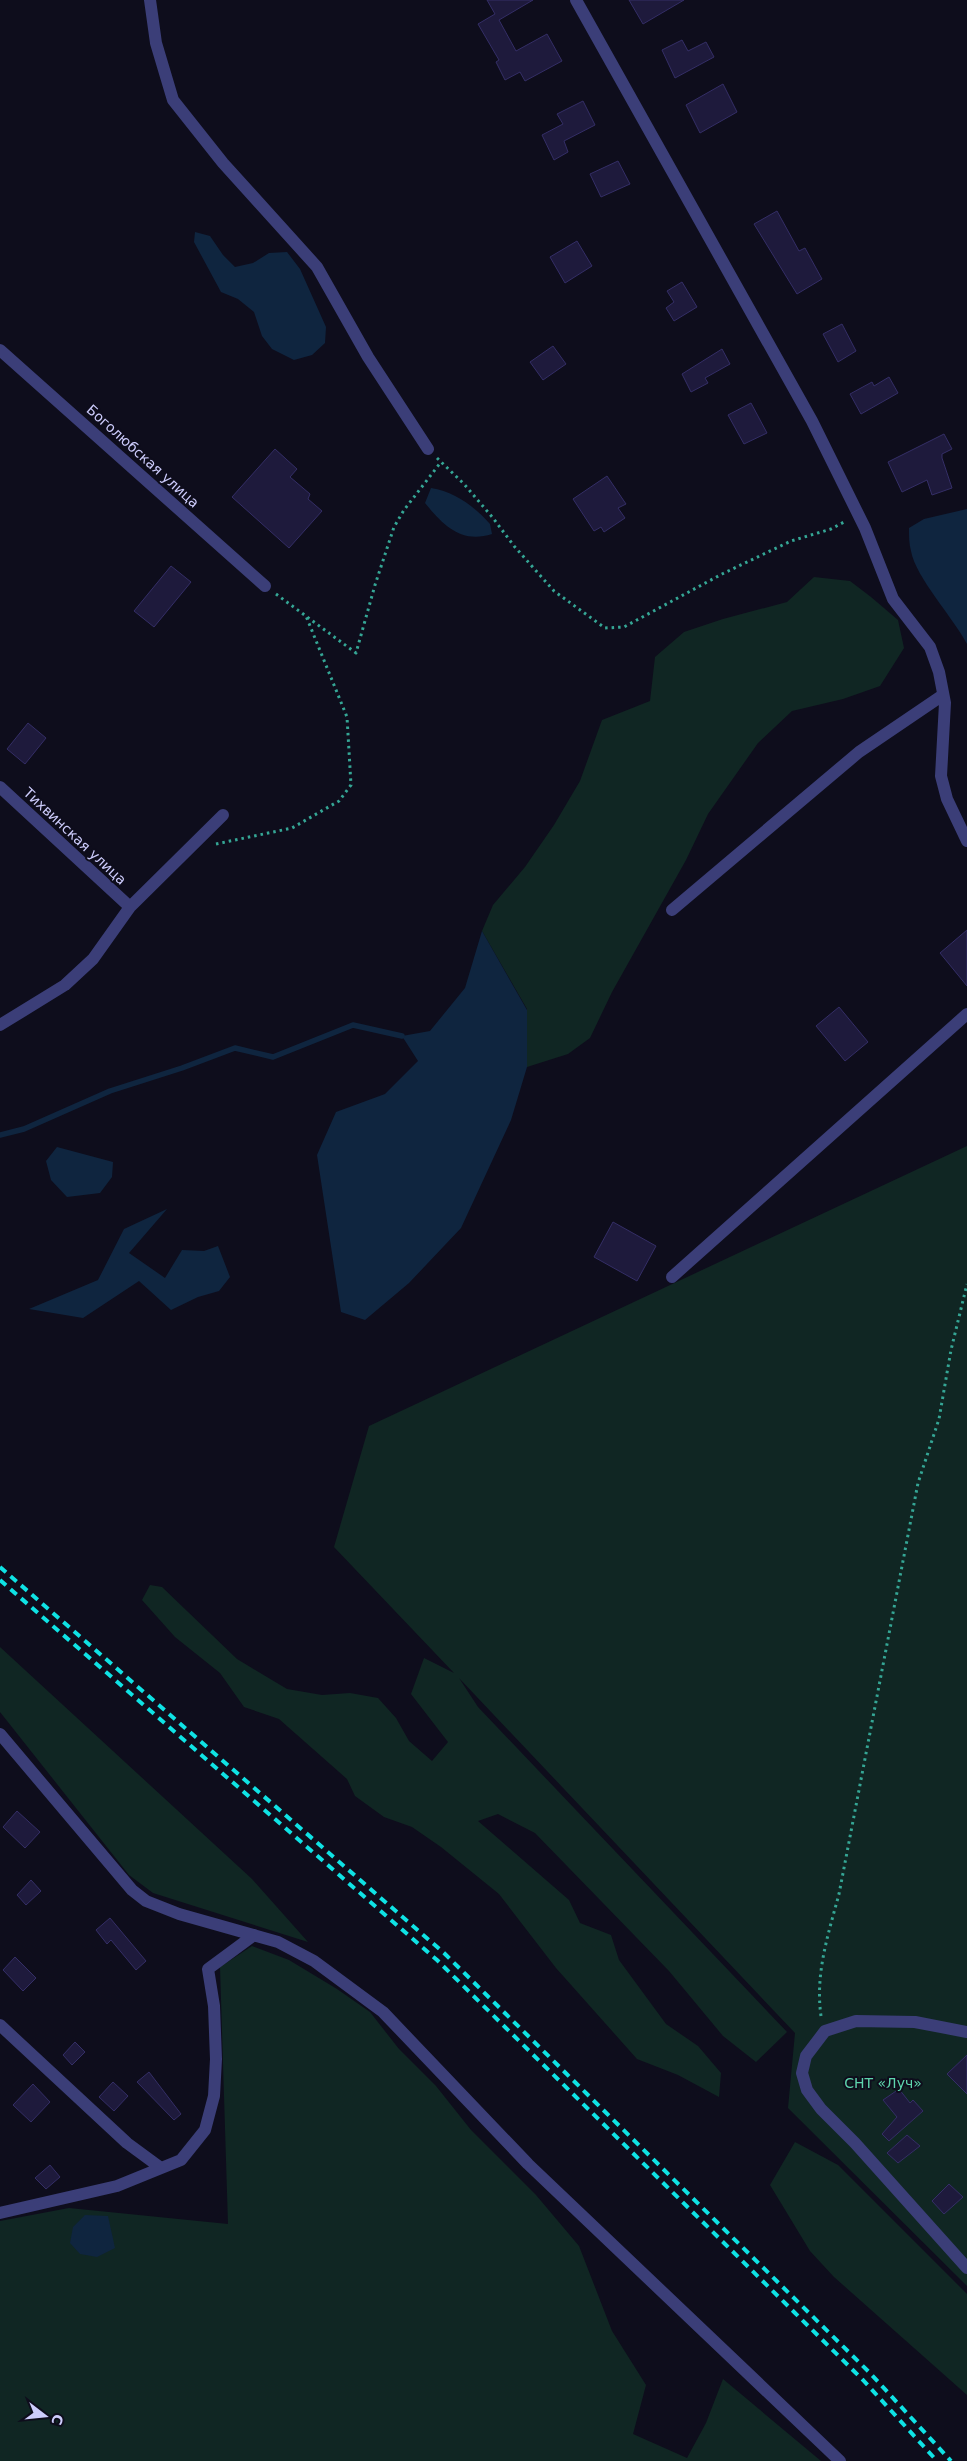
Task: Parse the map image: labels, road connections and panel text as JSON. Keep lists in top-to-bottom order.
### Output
{
  "streets": {
    "street": ["Боголюбская улица", "Тихвинская улица"]
  },
  "parks": ["СНТ «Луч»"],
  "north": "right"
}
